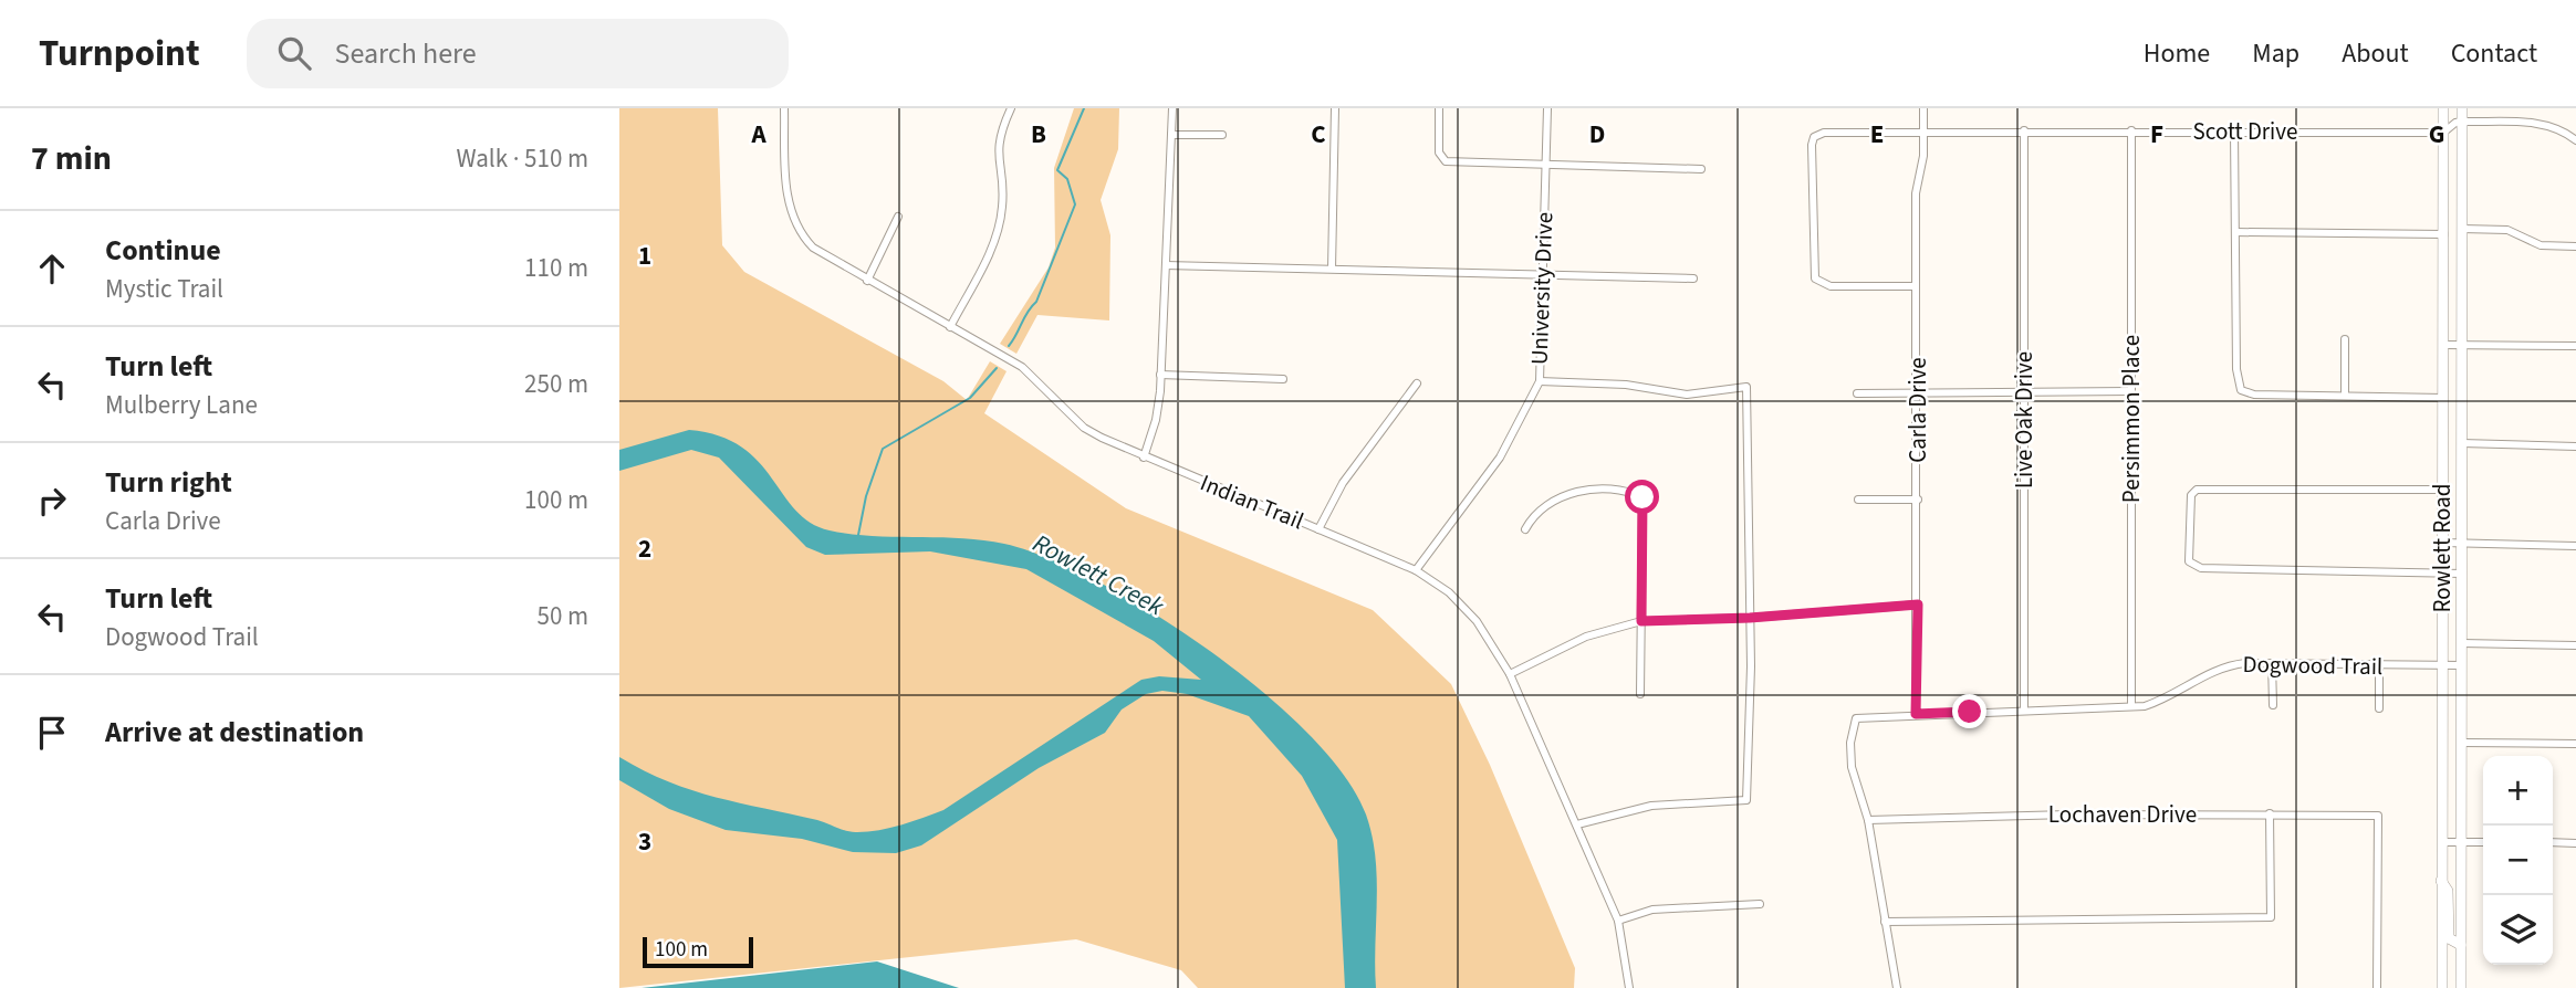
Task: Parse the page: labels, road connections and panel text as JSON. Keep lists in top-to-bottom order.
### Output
{
  "streets": {
    "main road": ["Rowlett Road"],
    "street": [
      "Scott Drive",
      "University Drive",
      "Carla Drive",
      "Persimmon Place",
      "Live Oak Drive",
      "Indian Trail",
      "Dogwood Trail",
      "Lochaven Drive"
    ]
  },
  "crossings": [
    ["Scott Drive", "Carla Drive"],
    ["Scott Drive", "Persimmon Place"],
    ["Scott Drive", "Live Oak Drive"],
    ["Scott Drive", "Rowlett Road"],
    ["University Drive", "Indian Trail"],
    ["Carla Drive", "Dogwood Trail"],
    ["Persimmon Place", "Dogwood Trail"],
    ["Live Oak Drive", "Dogwood Trail"],
    ["Rowlett Road", "Dogwood Trail"],
    ["Dogwood Trail", "Lochaven Drive"]
  ],
  "water": ["Rowlett Creek"],
  "scale_bar": "100 m",
  "page": {
    "header": "Turnpoint",
    "search": "Search here",
    "nav": [
      "Home",
      "Map",
      "About",
      "Contact"
    ],
    "heading": ["7 min", "Walk · 510 m"],
    "list": [
      ["Continue", "Mystic Trail", "110 m"],
      ["Turn left", "Mulberry Lane", "250 m"],
      ["Turn right", "Carla Drive", "100 m"],
      ["Turn left", "Dogwood Trail", "50 m"],
      "Arrive at destination"
    ],
    "map_buttons": ["+", "−"],
    "scale": "100 m"
  },
  "grid": {
    "columns": [
      "A",
      "B",
      "C",
      "D",
      "E",
      "F",
      "G"
    ],
    "rows": ["1", "2", "3"]
  }
}
